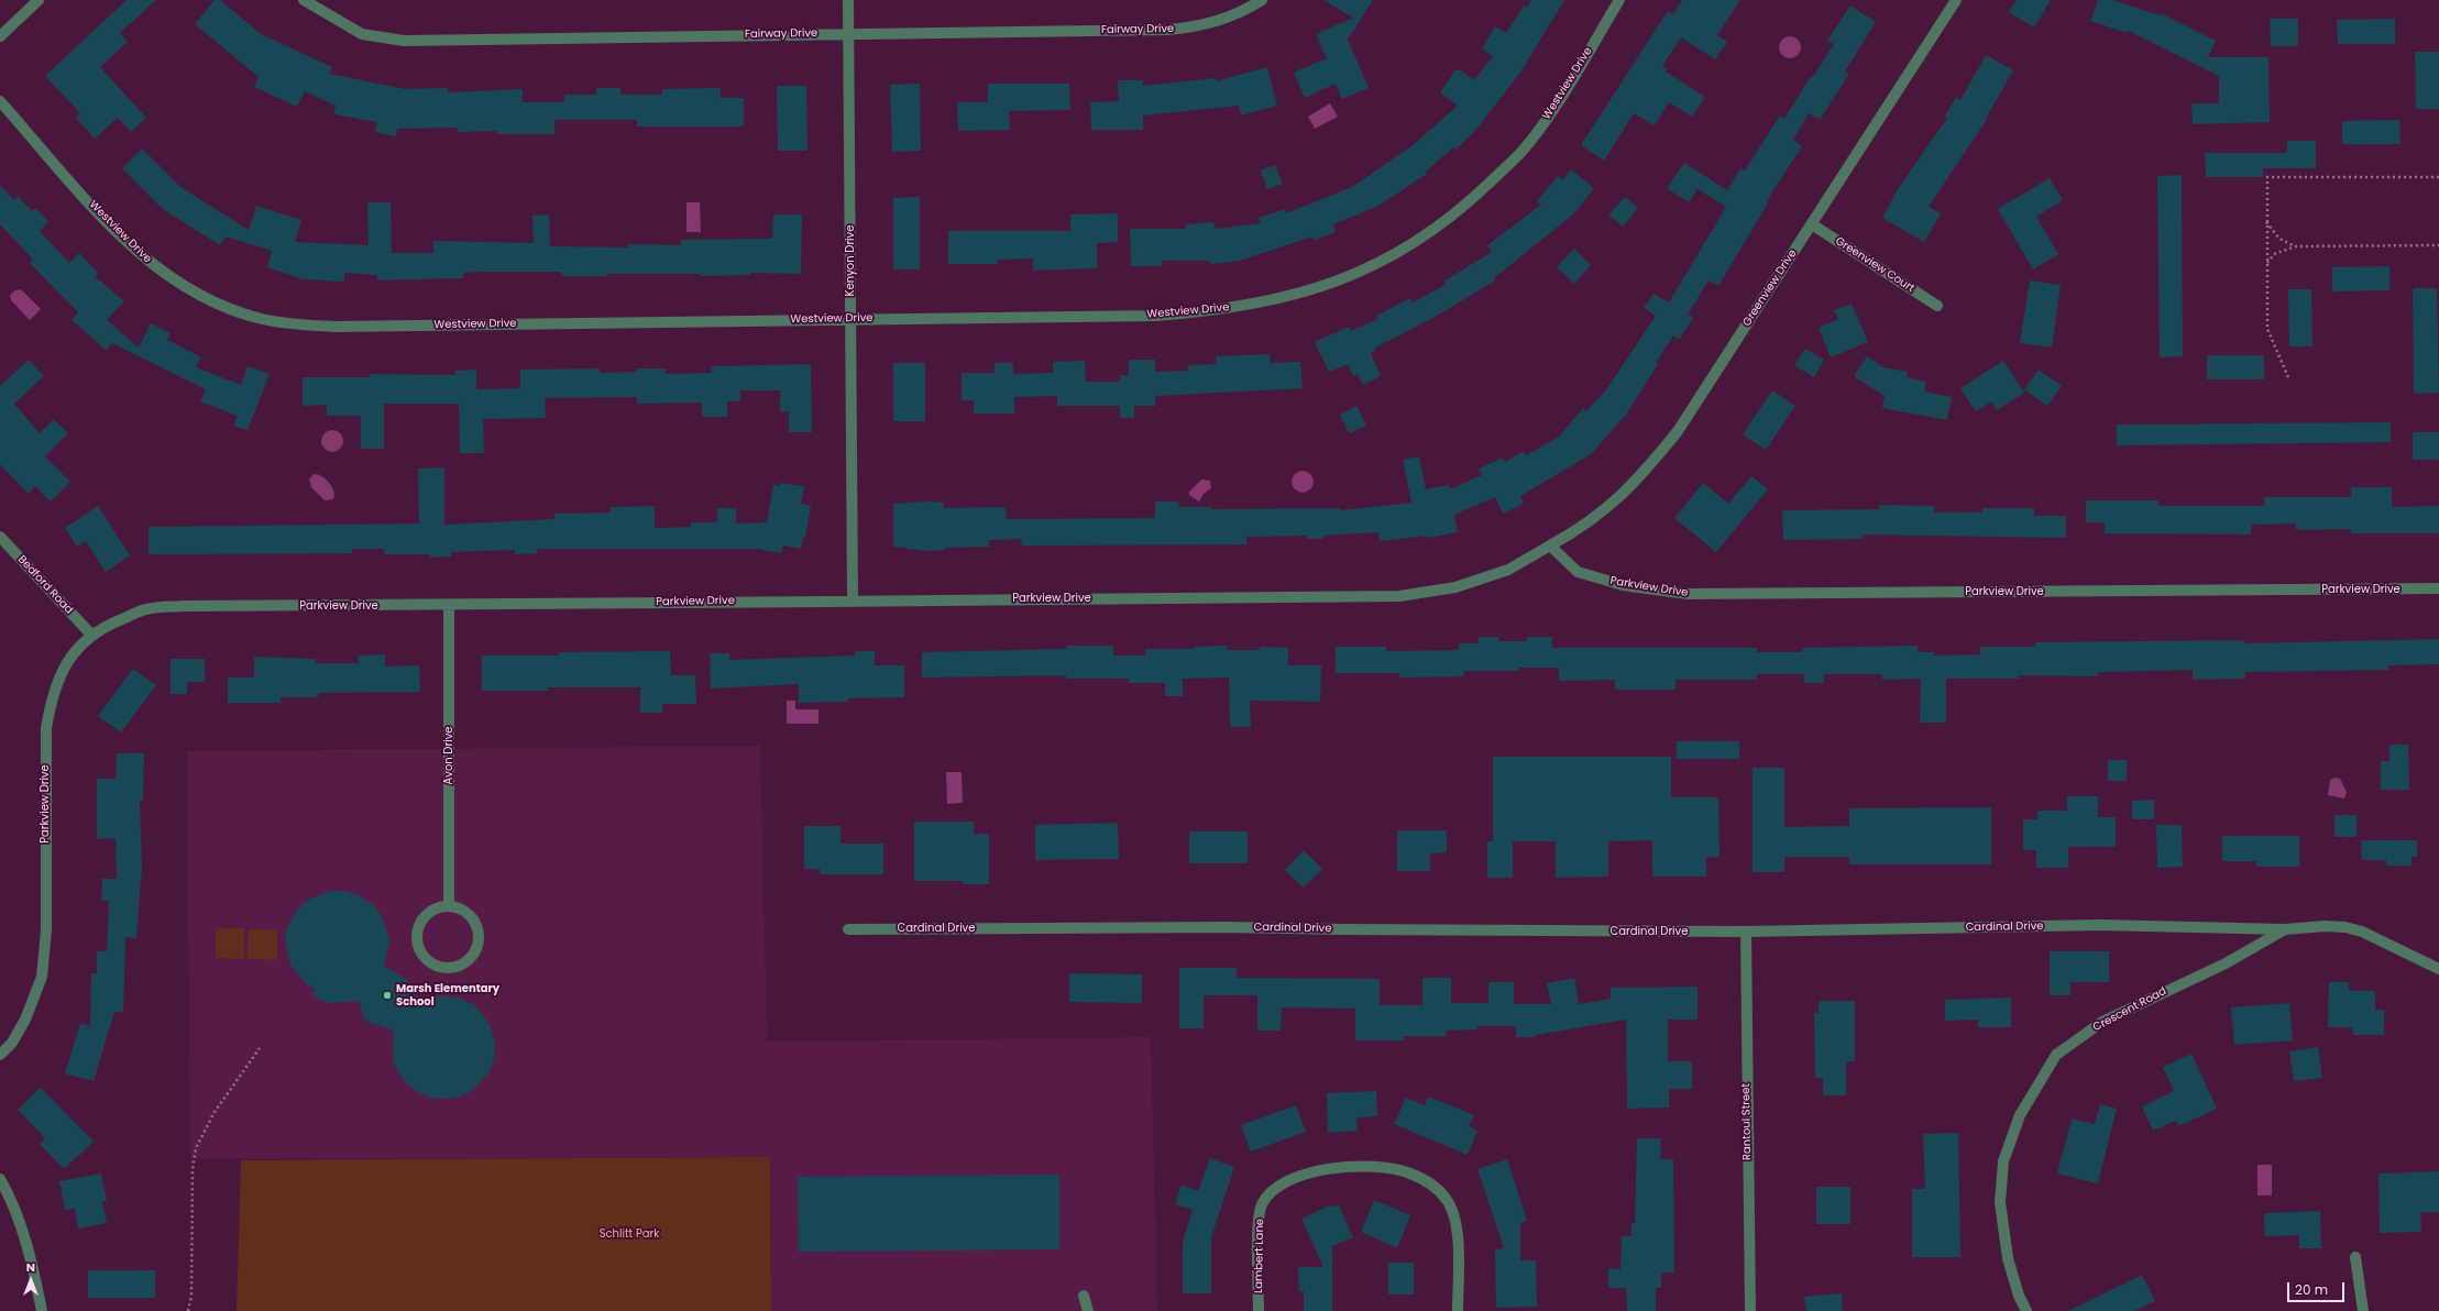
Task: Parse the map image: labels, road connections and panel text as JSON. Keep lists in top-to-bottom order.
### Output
{
  "streets": {
    "street": [
      "Fairway Drive",
      "Westview Drive",
      "Kenyon Drive",
      "Greenview Court",
      "Greenview Drive",
      "Bedford Road",
      "Parkview Drive",
      "Avon Drive",
      "Cardinal Drive",
      "Crescent Road",
      "Rantoul Street",
      "Lambert Lane"
    ]
  },
  "crossings": [
    ["Fairway Drive", "Kenyon Drive"],
    ["Westview Drive", "Kenyon Drive"],
    ["Kenyon Drive", "Parkview Drive"],
    ["Greenview Court", "Greenview Drive"],
    ["Greenview Drive", "Parkview Drive"],
    ["Bedford Road", "Parkview Drive"],
    ["Parkview Drive", "Avon Drive"],
    ["Cardinal Drive", "Crescent Road"],
    ["Cardinal Drive", "Rantoul Street"]
  ],
  "parks": ["Schlitt Park"],
  "places": ["Marsh Elementary School"],
  "scale_bar": "20 m",
  "north": "top"
}
